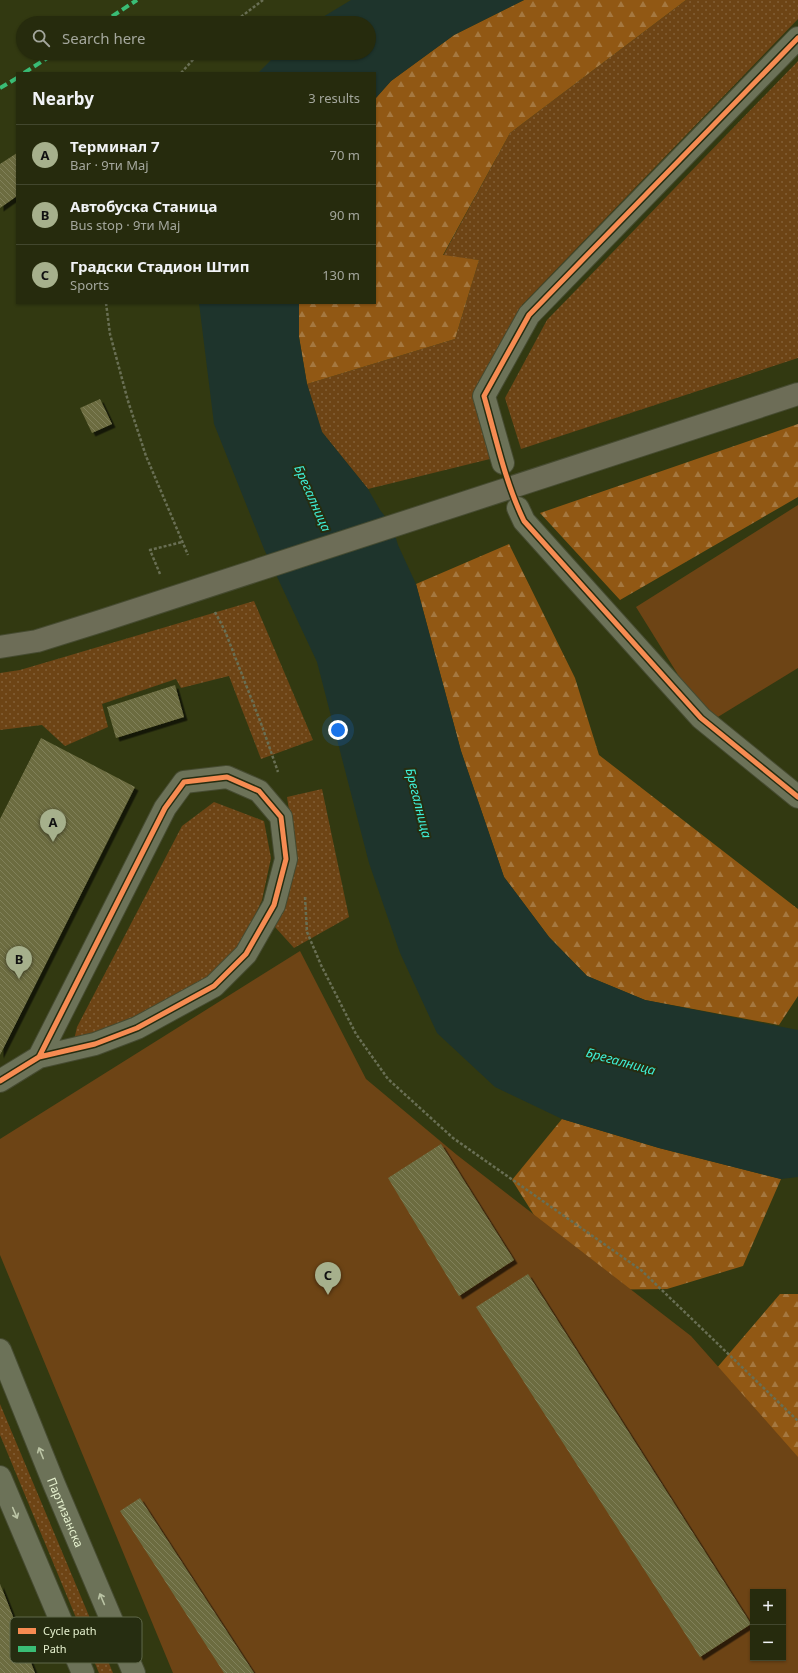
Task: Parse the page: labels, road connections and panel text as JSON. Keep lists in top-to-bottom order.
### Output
{
  "streets": {
    "street": ["Партизанска"]
  },
  "water": ["Брегалница"],
  "legend": ["Cycle path", "Path"],
  "page": {
    "search": "Search here",
    "heading": ["Nearby", "3 results"],
    "list": [
      {
        "mark": "A",
        "name": "Терминал 7",
        "note": "Bar · 9ти Мај",
        "value": "70 m"
      },
      {
        "mark": "B",
        "name": "Автобуска Станица",
        "note": "Bus stop · 9ти Мај",
        "value": "90 m"
      },
      {
        "mark": "C",
        "name": "Градски Стадион Штип",
        "note": "Sports",
        "value": "130 m"
      }
    ],
    "pins": ["A", "B", "C"],
    "map_buttons": ["+", "−"]
  }
}
